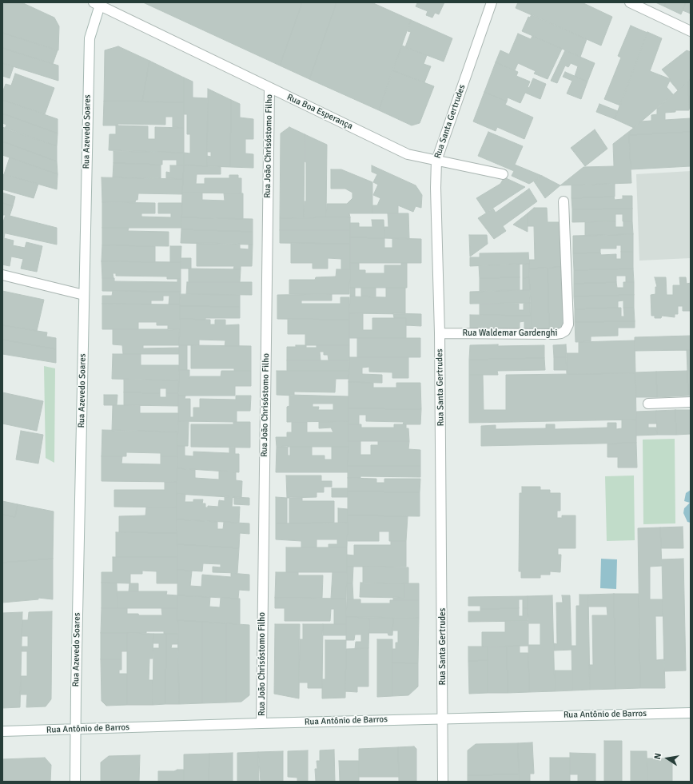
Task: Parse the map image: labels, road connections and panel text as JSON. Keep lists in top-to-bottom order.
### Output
{
  "streets": {
    "street": [
      "Rua Boa Esperança",
      "Rua Santa Gertrudes",
      "Rua Azevedo Soares",
      "Rua João Chrisóstomo Filho",
      "Rua Waldemar Gardenghi",
      "Rua Antônio de Barros"
    ]
  },
  "crossings": [
    ["Rua Boa Esperança", "Rua Santa Gertrudes"],
    ["Rua Boa Esperança", "Rua Azevedo Soares"],
    ["Rua Boa Esperança", "Rua João Chrisóstomo Filho"],
    ["Rua Santa Gertrudes", "Rua Waldemar Gardenghi"],
    ["Rua Santa Gertrudes", "Rua Antônio de Barros"],
    ["Rua Azevedo Soares", "Rua Antônio de Barros"],
    ["Rua João Chrisóstomo Filho", "Rua Antônio de Barros"]
  ],
  "north": "left"
}
